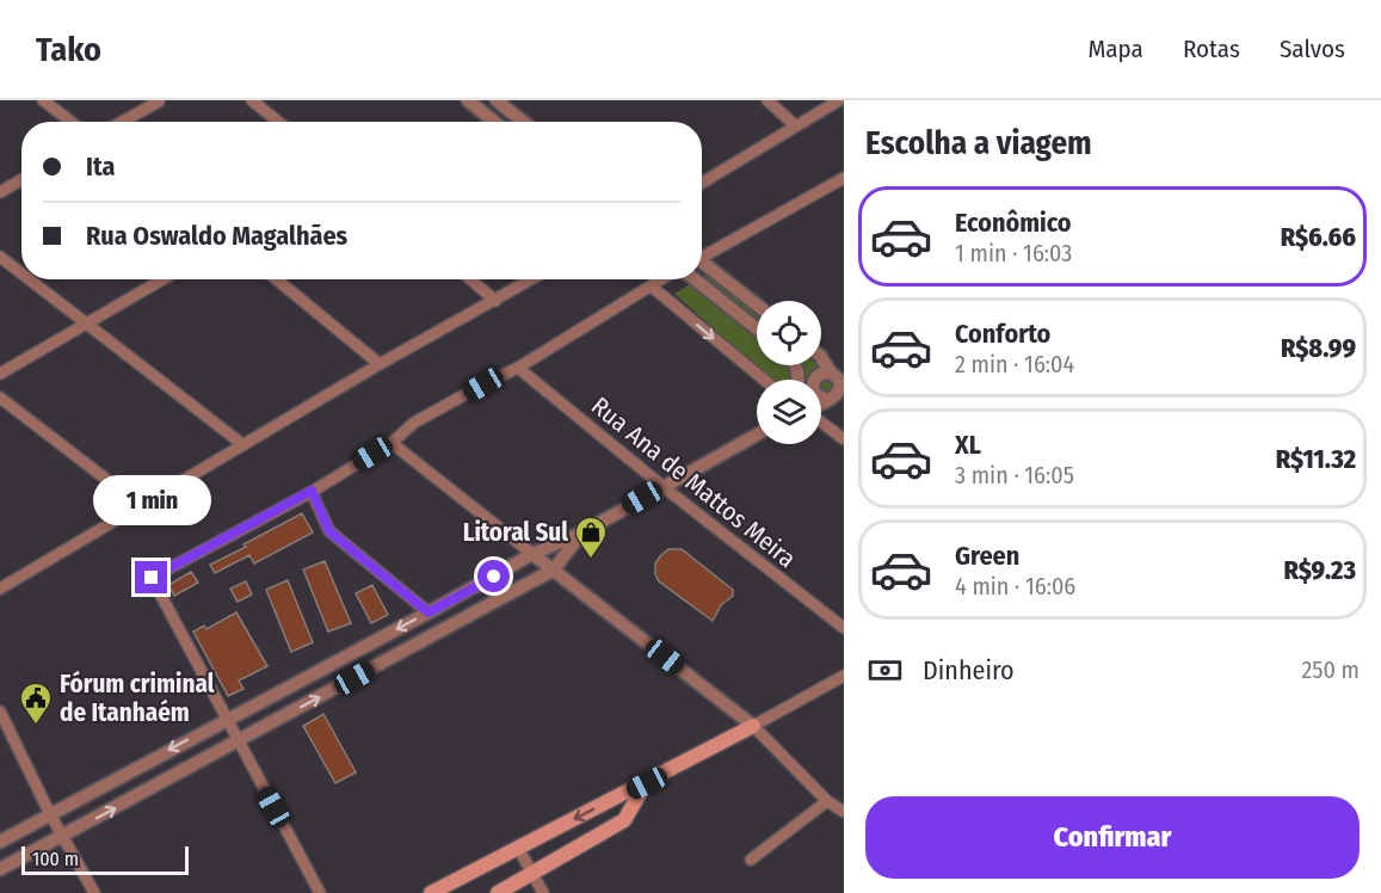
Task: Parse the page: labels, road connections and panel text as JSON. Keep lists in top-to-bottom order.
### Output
{
  "streets": {
    "street": ["Rua Ana de Mattos Meira"]
  },
  "places": {
    "shop": ["Litoral Sul"],
    "public building": ["Fórum criminal de Itanhaém"]
  },
  "scale_bar": "100 m",
  "page": {
    "header": "Tako",
    "nav": ["Mapa", "Rotas", "Salvos"],
    "heading": "Escolha a viagem",
    "banner": ["Ita", "Rua Oswaldo Magalhães"],
    "list": [
      {
        "name": "Econômico",
        "note": "1 min · 16:03",
        "value": "R$6.66"
      },
      {
        "name": "Conforto",
        "note": "2 min · 16:04",
        "value": "R$8.99"
      },
      {
        "name": "XL",
        "note": "3 min · 16:05",
        "value": "R$11.32"
      },
      {
        "name": "Green",
        "note": "4 min · 16:06",
        "value": "R$9.23"
      }
    ],
    "bubble": "1 min",
    "pay": ["Dinheiro", "250 m"],
    "buttons": "Confirmar",
    "scale": "100 m"
  }
}
